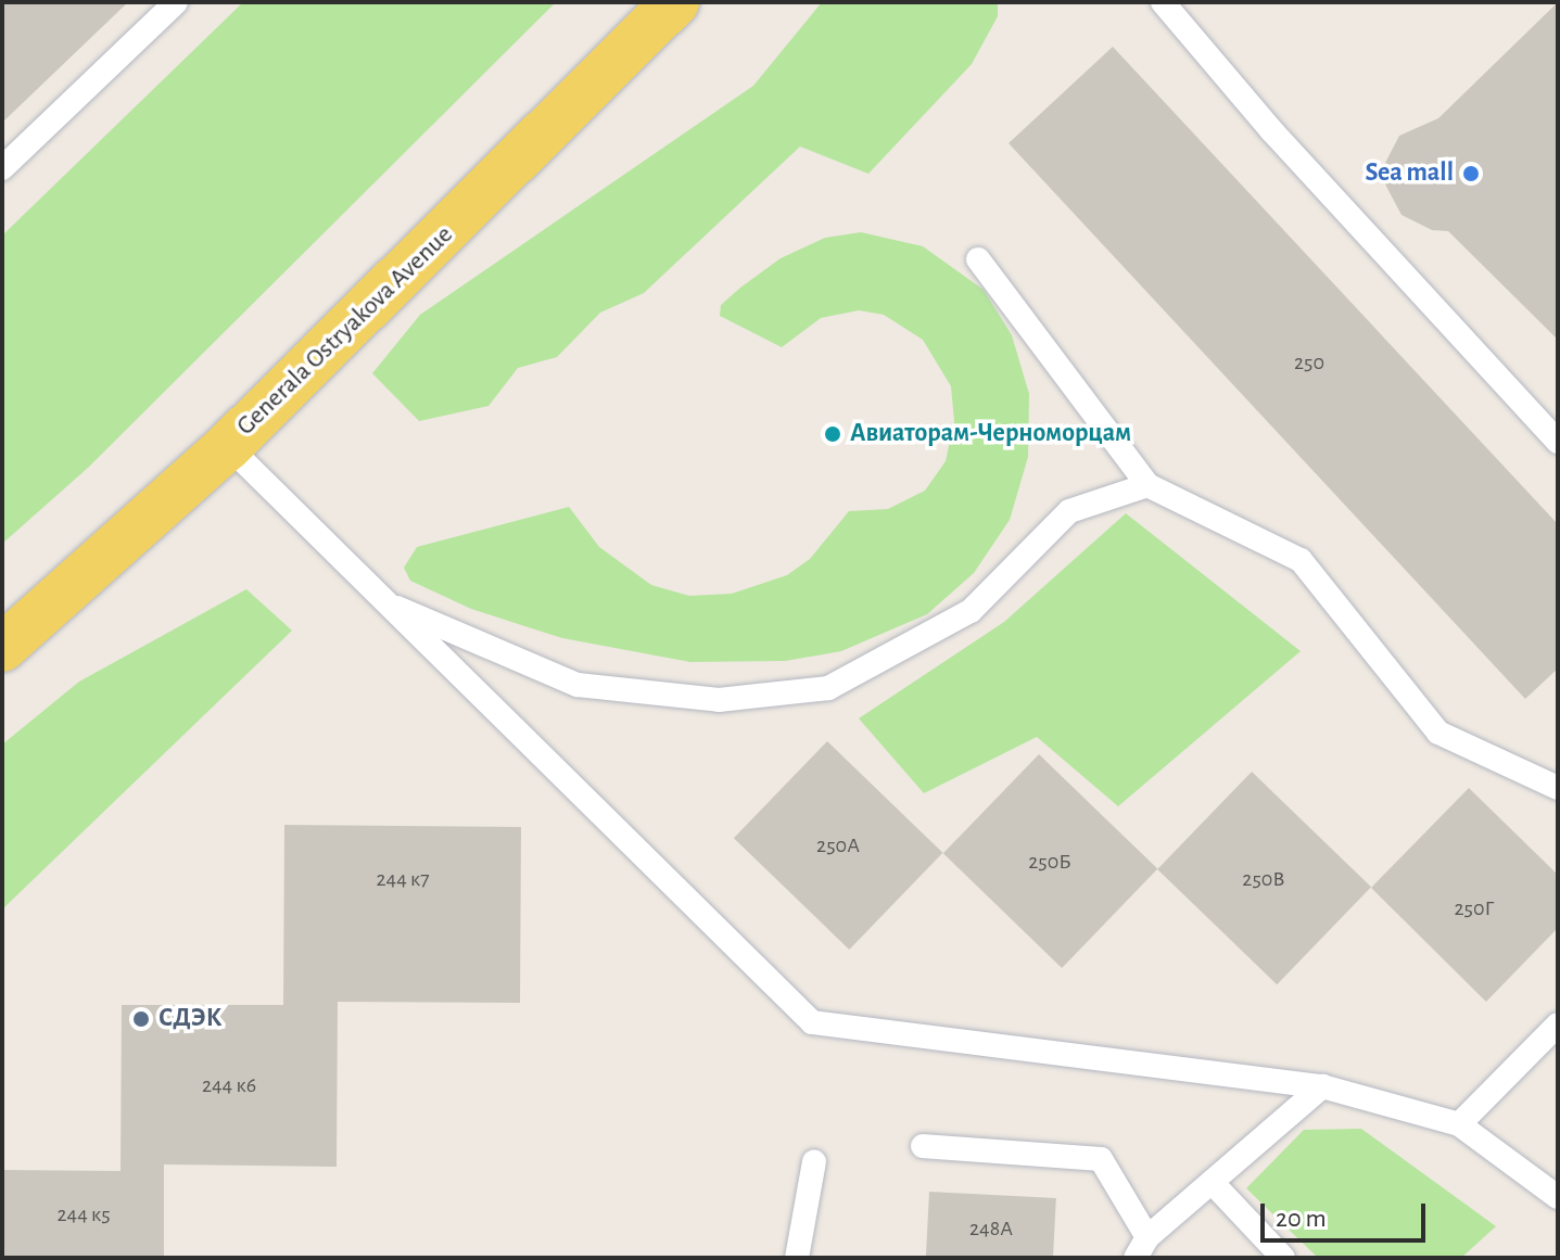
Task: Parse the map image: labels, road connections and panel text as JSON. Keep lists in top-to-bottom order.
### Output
{
  "streets": {
    "main road": ["Generala Ostryakova Avenue"]
  },
  "places": ["Sea mall", "Авиаторам-Черноморцам", "СДЭК"],
  "house_numbers": [
    "250",
    "250А",
    "250Б",
    "244 к7",
    "250В",
    "250Г",
    "244 к6",
    "244 к5",
    "248А"
  ],
  "scale_bar": "20 m"
}
